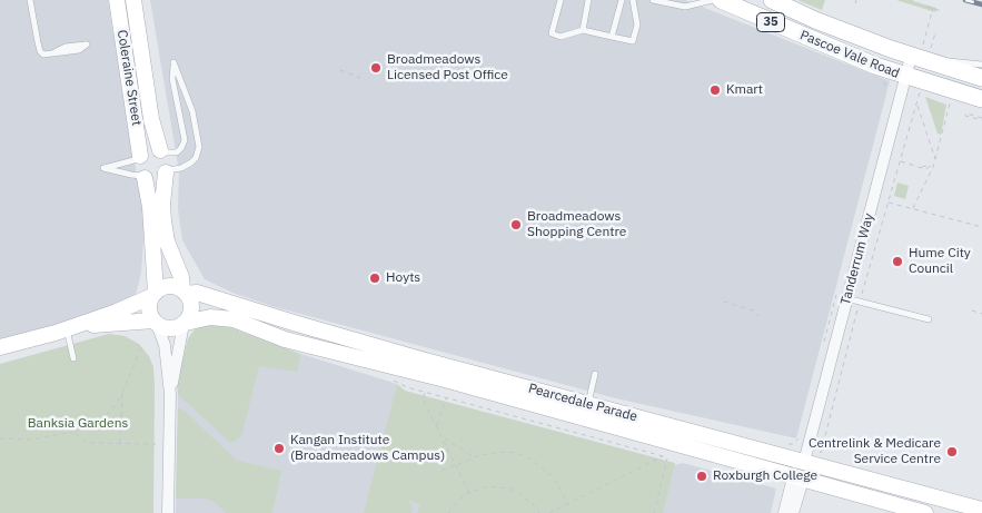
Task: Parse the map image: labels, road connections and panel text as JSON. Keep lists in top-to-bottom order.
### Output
{
  "streets": {
    "main road": ["35", "Pascoe Vale Road"],
    "street": ["Coleraine Street", "Tanderrum Way", "Pearcedale Parade"]
  },
  "crossings": [
    ["Pascoe Vale Road", "Tanderrum Way"],
    ["Tanderrum Way", "Pearcedale Parade"]
  ],
  "parks": ["Banksia Gardens"],
  "places": [
    "Broadmeadows Licensed Post Office",
    "Kmart",
    "Broadmeadows Shopping Centre",
    "Hume City Council",
    "Hoyts",
    "Kangan Institute (Broadmeadows Campus)",
    "Centrelink & Medicare Service Centre",
    "Roxburgh College"
  ]
}
